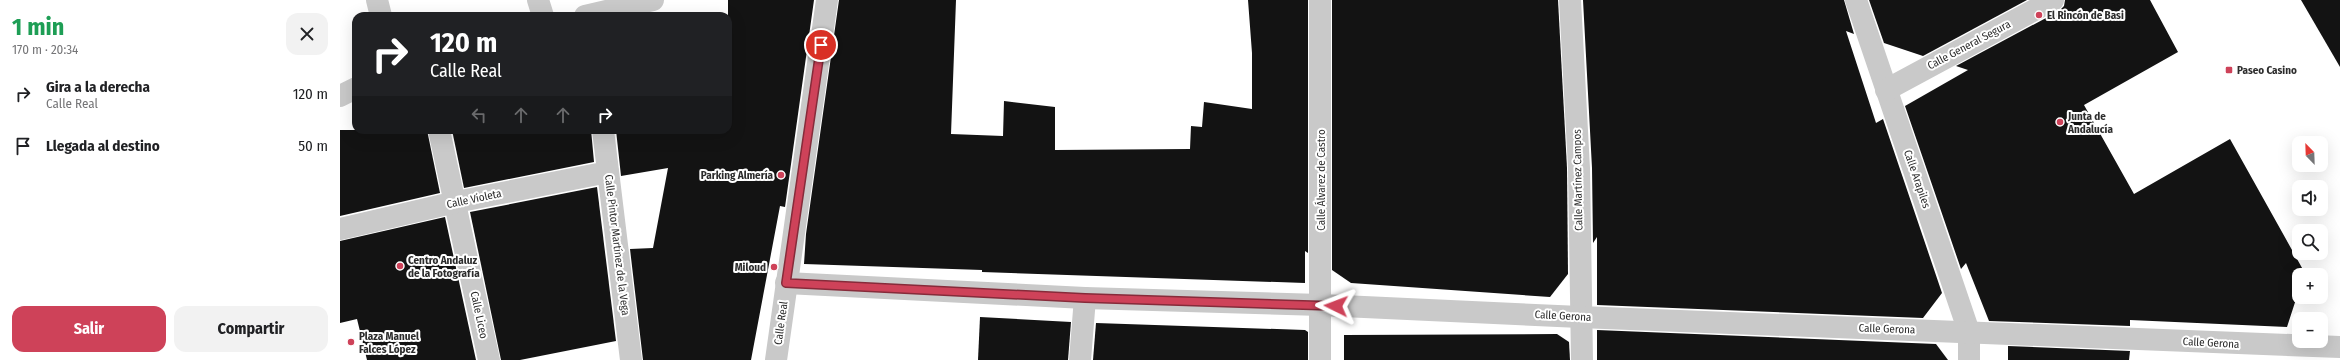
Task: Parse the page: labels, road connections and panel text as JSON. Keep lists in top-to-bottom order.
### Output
{
  "streets": {
    "street": [
      "Calle General Segura",
      "Calle Arapiles",
      "Calle Álvarez de Castro",
      "Calle Martínez Campos",
      "Calle Violeta",
      "Calle Pintor Martínez de la Vega",
      "Calle Liceo",
      "Calle Gerona",
      "Calle Real"
    ]
  },
  "crossings": [
    ["Calle General Segura", "Calle Arapiles"],
    ["Calle Arapiles", "Calle Gerona"],
    ["Calle Álvarez de Castro", "Calle Gerona"],
    ["Calle Martínez Campos", "Calle Gerona"],
    ["Calle Violeta", "Calle Pintor Martínez de la Vega"],
    ["Calle Violeta", "Calle Liceo"],
    ["Calle Gerona", "Calle Real"]
  ],
  "places": {
    "other": [
      "El Rincón de Basi",
      "Junta de Andalucía",
      "Parking Almería",
      "Centro Andaluz de la Fotografía",
      "Miloud",
      "Plaza Manuel Falces López"
    ],
    "transit": ["Paseo Casino"]
  },
  "north": "top left",
  "page": {
    "heading": ["1 min", "170 m · 20:34"],
    "turn": ["120 m", "Calle Real"],
    "list": [
      {
        "name": "Gira a la derecha",
        "note": "Calle Real",
        "value": "120 m"
      },
      {
        "name": "Llegada al destino",
        "value": "50 m"
      }
    ],
    "map_buttons": ["+", "−"],
    "buttons": ["Salir", "Compartir"]
  }
}
